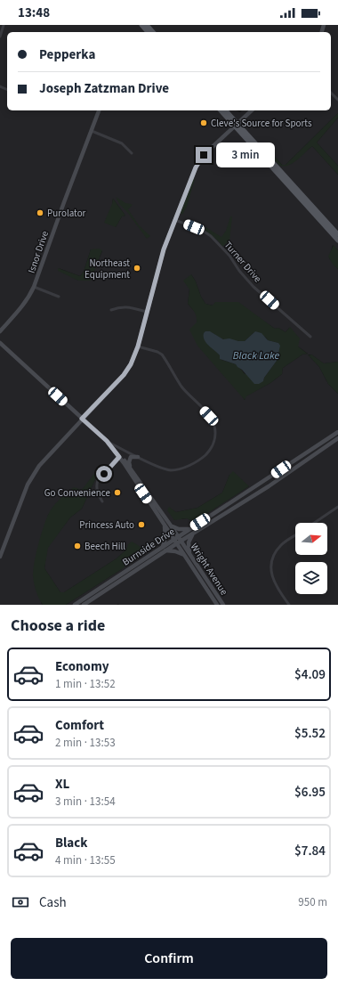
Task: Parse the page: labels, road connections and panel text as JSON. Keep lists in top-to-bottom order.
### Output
{
  "streets": {
    "main road": ["Isnor Drive", "Burnside Drive", "Wright Avenue"],
    "street": ["Turner Drive"]
  },
  "crossings": [
    ["Burnside Drive", "Wright Avenue"]
  ],
  "water": ["Black Lake"],
  "places": [
    "Cleve's Source for Sports",
    "Purolator",
    "Northeast Equipment",
    "Go Convenience",
    "Princess Auto",
    "Beech Hill"
  ],
  "north": "right",
  "page": {
    "status": "13:48",
    "banner": ["Pepperka", "Joseph Zatzman Drive"],
    "bubble": "3 min",
    "heading": "Choose a ride",
    "list": [
      {
        "name": "Economy",
        "note": "1 min · 13:52",
        "value": "$4.09"
      },
      {
        "name": "Comfort",
        "note": "2 min · 13:53",
        "value": "$5.52"
      },
      {
        "name": "XL",
        "note": "3 min · 13:54",
        "value": "$6.95"
      },
      {
        "name": "Black",
        "note": "4 min · 13:55",
        "value": "$7.84"
      }
    ],
    "pay": ["Cash", "950 m"],
    "buttons": "Confirm"
  }
}
